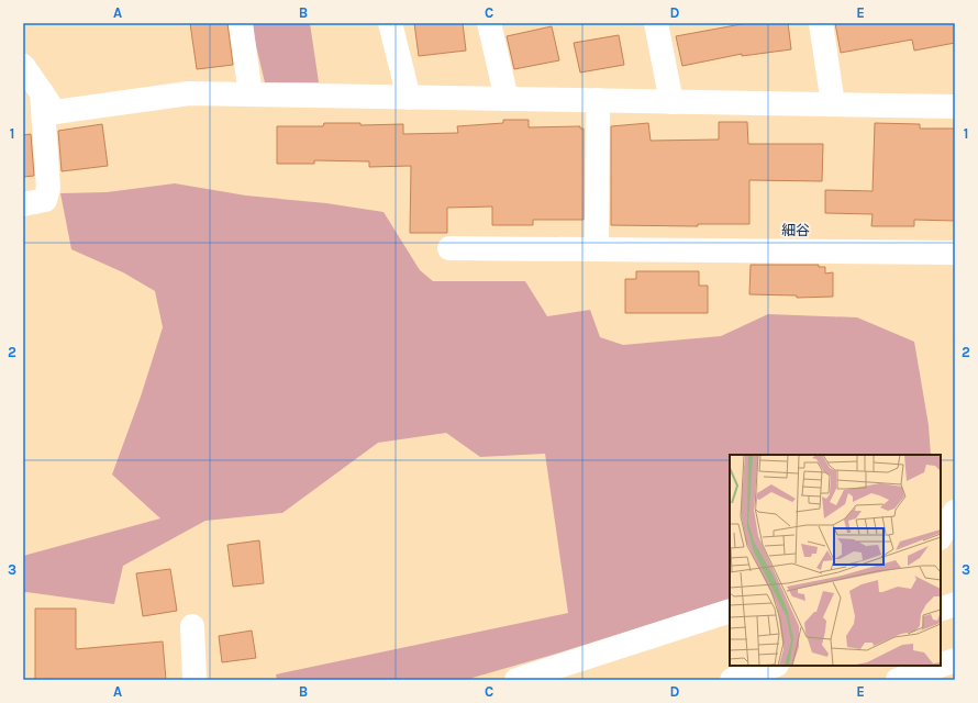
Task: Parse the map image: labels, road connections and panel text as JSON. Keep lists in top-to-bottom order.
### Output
{
  "districts": ["細谷"],
  "grid": {
    "columns": [
      "A",
      "B",
      "C",
      "D",
      "E"
    ],
    "rows": ["1", "2", "3"]
  }
}
